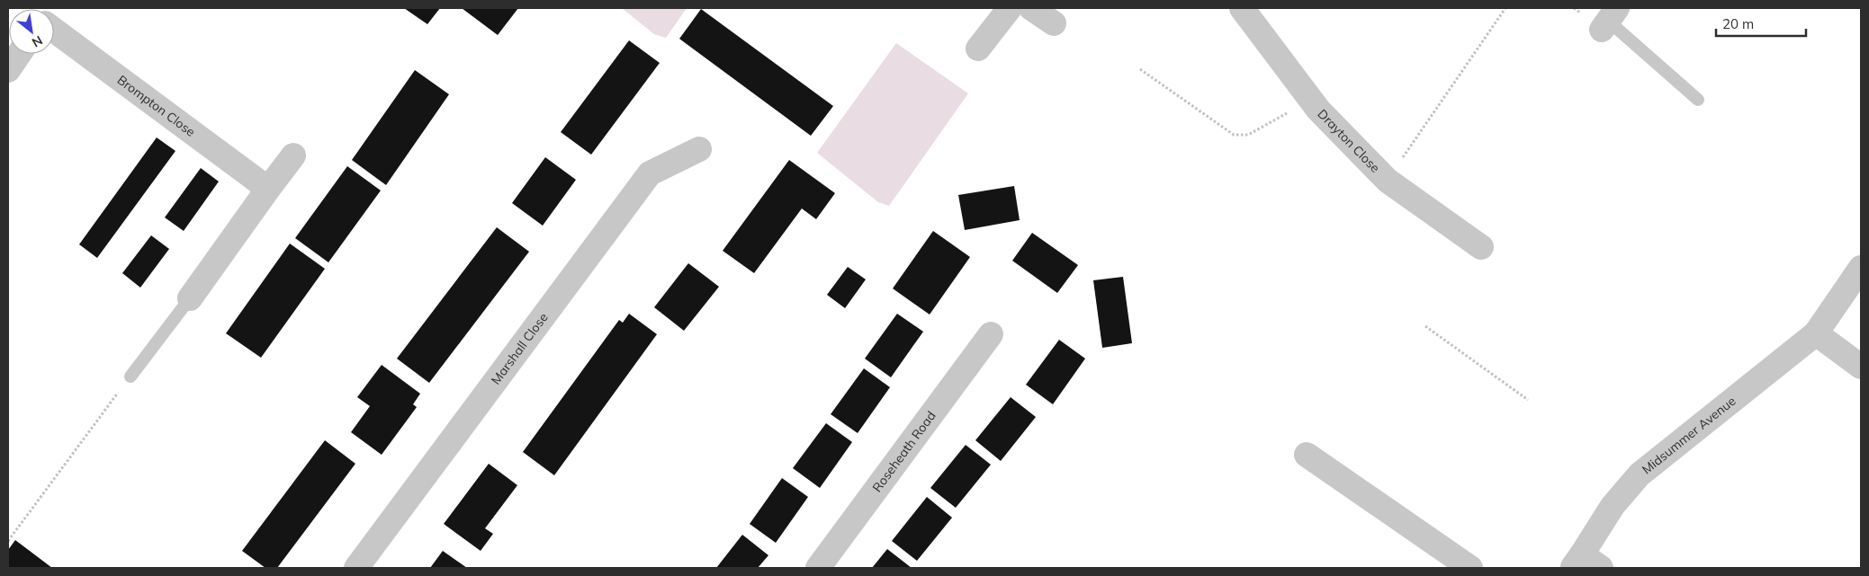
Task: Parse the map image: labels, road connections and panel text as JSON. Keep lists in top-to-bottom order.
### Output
{
  "streets": {
    "street": [
      "Brompton Close",
      "Drayton Close",
      "Marshall Close",
      "Midsummer Avenue",
      "Roseheath Road"
    ]
  },
  "scale_bar": "20 m",
  "north": "bottom right"
}
